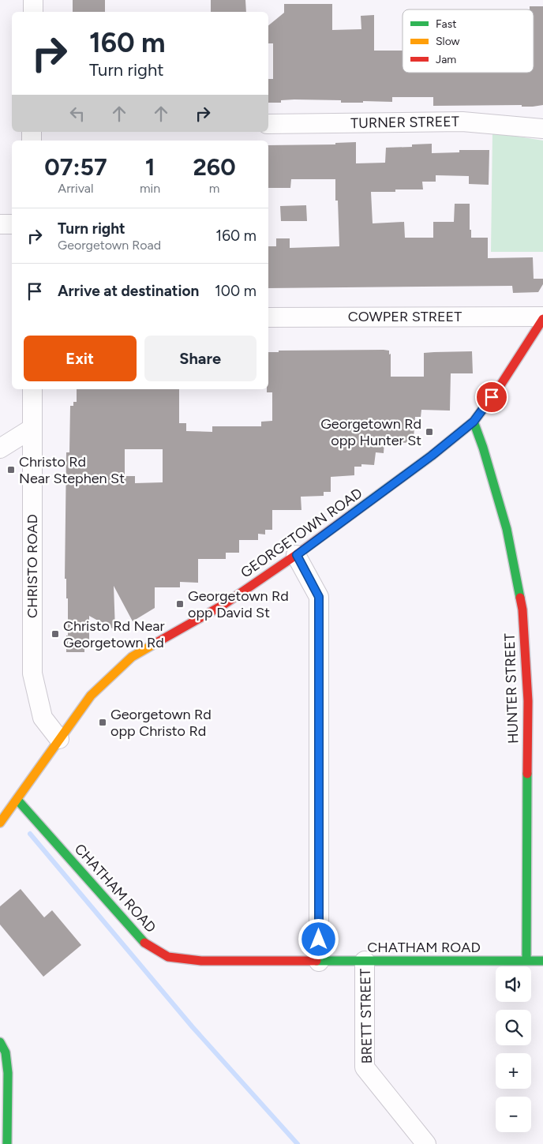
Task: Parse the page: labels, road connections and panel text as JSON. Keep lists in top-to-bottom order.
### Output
{
  "streets": {
    "street": [
      "TURNER STREET",
      "COWPER STREET",
      "GEORGETOWN ROAD",
      "CHRISTO ROAD",
      "HUNTER STREET",
      "CHATHAM ROAD",
      "BRETT STREET"
    ]
  },
  "crossings": [
    ["COWPER STREET", "GEORGETOWN ROAD"],
    ["GEORGETOWN ROAD", "CHRISTO ROAD"],
    ["GEORGETOWN ROAD", "HUNTER STREET"],
    ["GEORGETOWN ROAD", "CHATHAM ROAD"],
    ["HUNTER STREET", "CHATHAM ROAD"],
    ["CHATHAM ROAD", "BRETT STREET"]
  ],
  "places": {
    "transit": [
      "Georgetown Rd opp Hunter St",
      "Christo Rd Near Stephen St",
      "Georgetown Rd opp David St",
      "Christo Rd Near Georgetown Rd",
      "Georgetown Rd opp Christo Rd"
    ]
  },
  "legend": ["Fast", "Slow", "Jam"],
  "page": {
    "turn": ["160 m", "Turn right"],
    "eta": [
      "07:57",
      "Arrival",
      "1",
      "min",
      "260",
      "m"
    ],
    "list": [
      {
        "name": "Turn right",
        "note": "Georgetown Road",
        "value": "160 m"
      },
      {
        "name": "Arrive at destination",
        "value": "100 m"
      }
    ],
    "buttons": ["Exit", "Share"],
    "map_buttons": ["+", "−"]
  }
}
